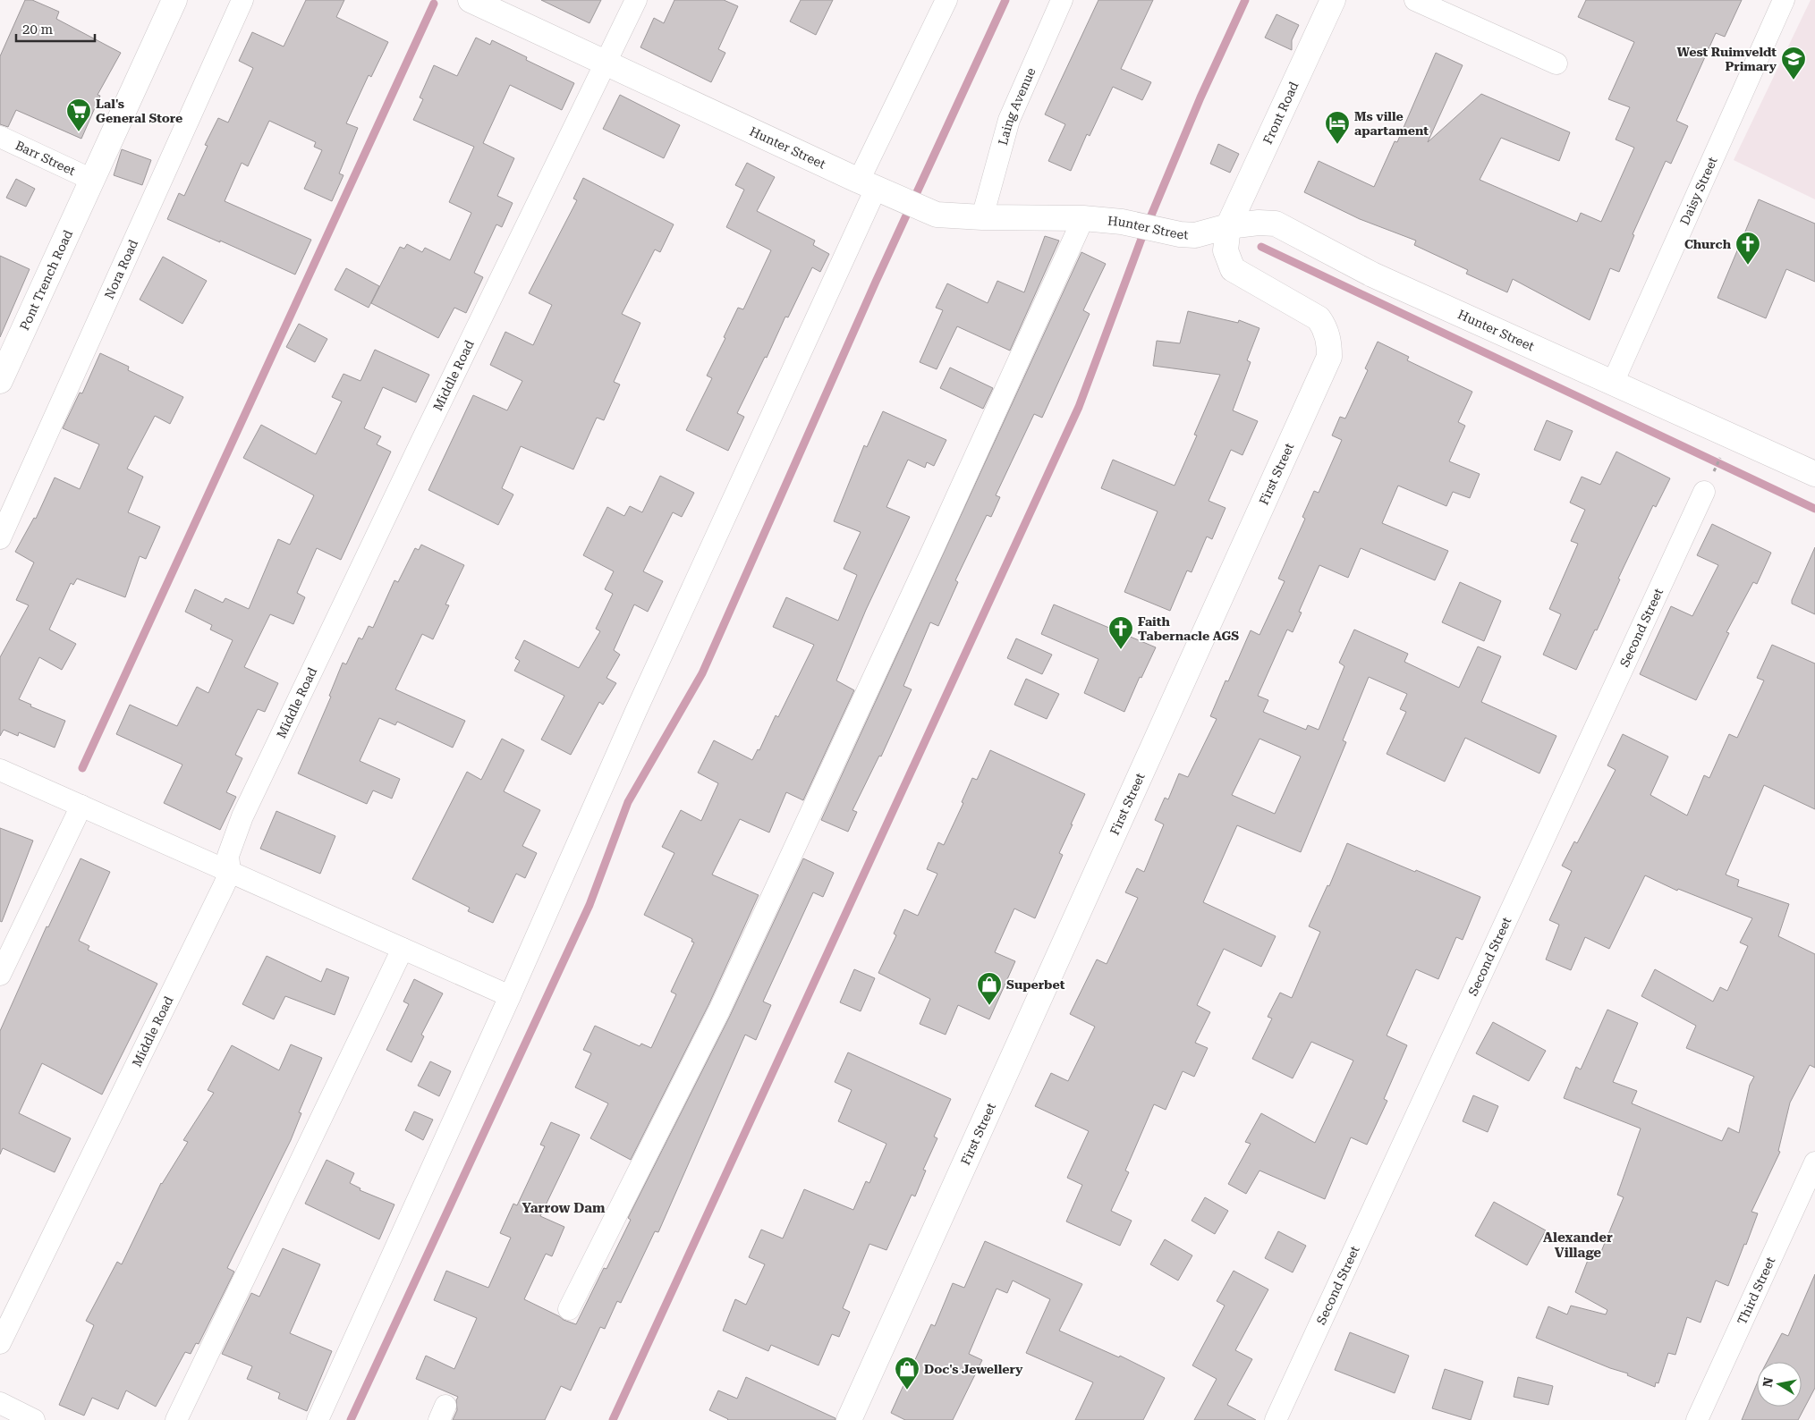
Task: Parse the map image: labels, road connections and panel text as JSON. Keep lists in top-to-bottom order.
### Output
{
  "streets": {
    "street": [
      "Laing Avenue",
      "Front Road",
      "Hunter Street",
      "Barr Street",
      "Daisy Street",
      "Nora Road",
      "Pont Trench Road",
      "Middle Road",
      "First Street",
      "Second Street",
      "Third Street"
    ]
  },
  "crossings": [
    ["Laing Avenue", "Hunter Street"],
    ["Front Road", "Hunter Street"],
    ["Front Road", "First Street"],
    ["Hunter Street", "Daisy Street"],
    ["Hunter Street", "Middle Road"],
    ["Hunter Street", "First Street"],
    ["Barr Street", "Pont Trench Road"]
  ],
  "districts": ["Yarrow Dam", "Alexander Village"],
  "places": {
    "school or university": ["West Ruimveldt Primary"],
    "supermarket": ["Lal's General Store"],
    "hotel": ["Ms ville apartament"],
    "church": ["Church", "Faith Tabernacle AGS"],
    "shop": ["Superbet", "Doc's Jewellery"]
  },
  "scale_bar": "20 m",
  "north": "left"
}
